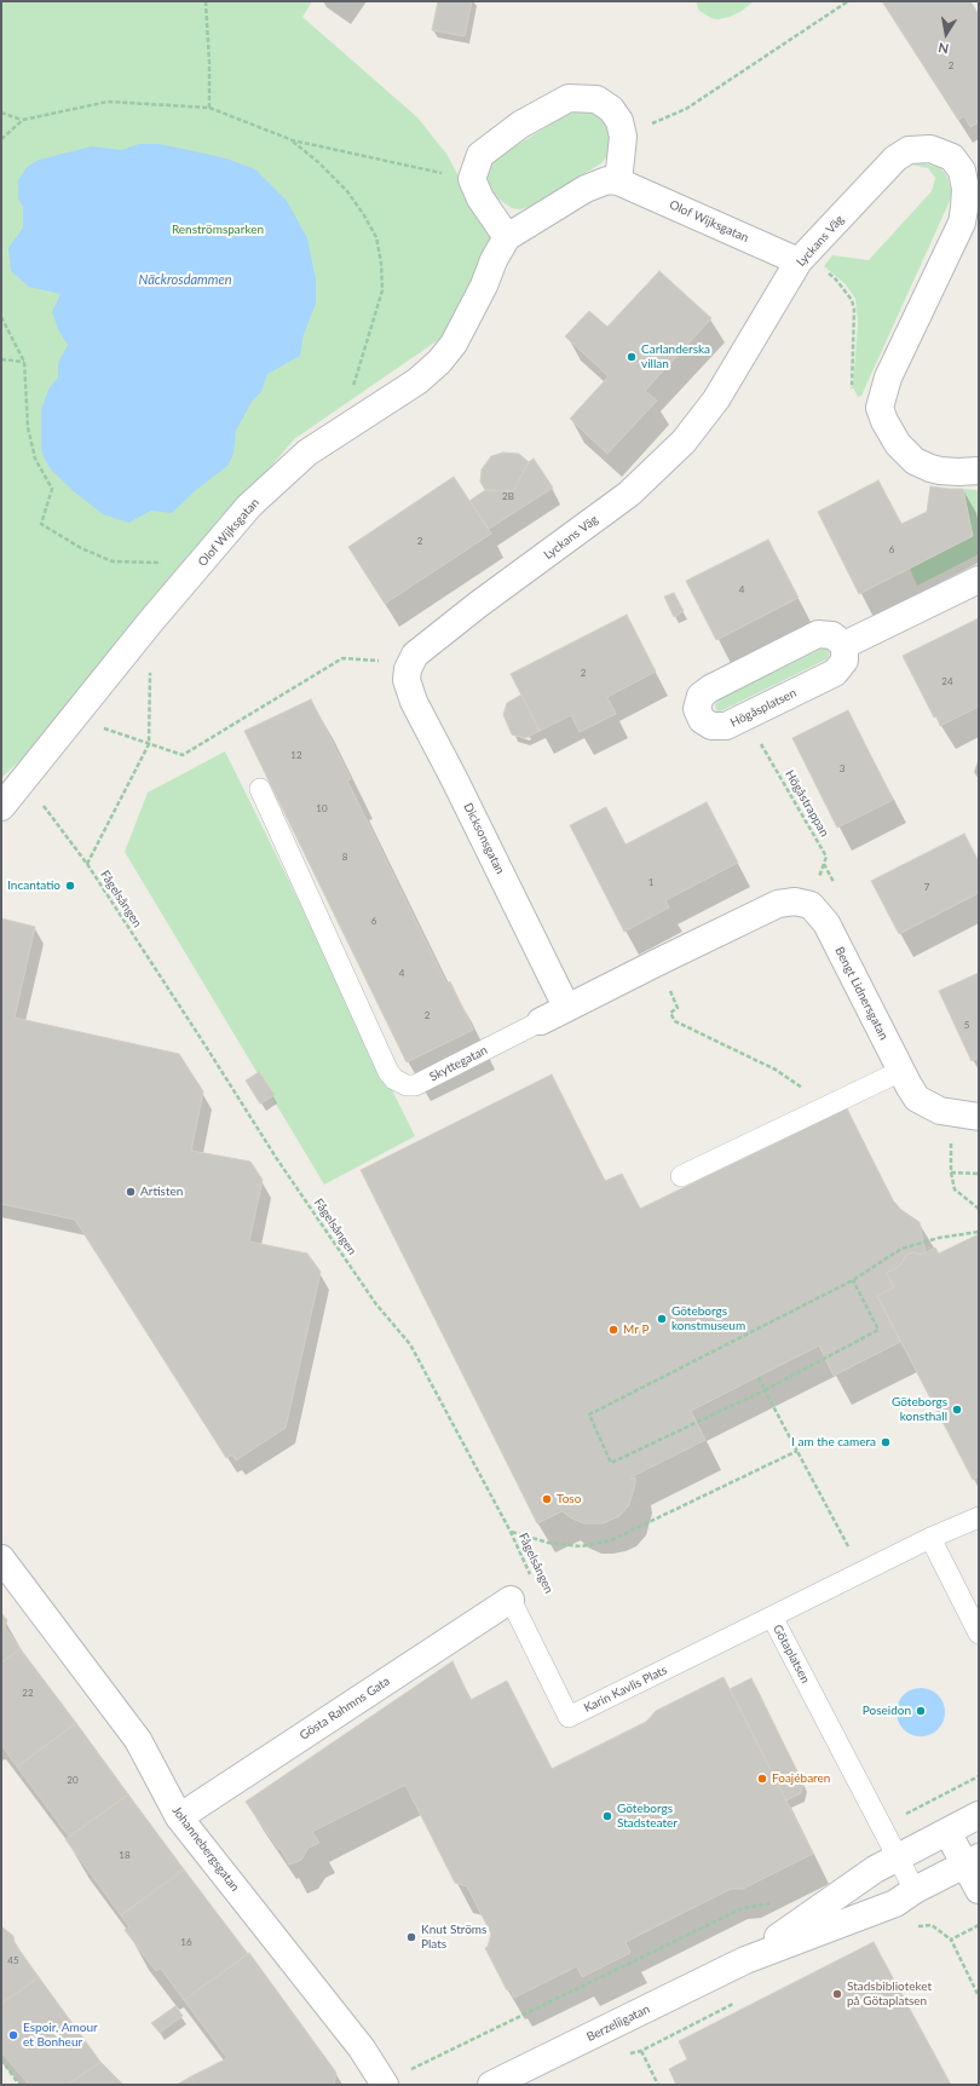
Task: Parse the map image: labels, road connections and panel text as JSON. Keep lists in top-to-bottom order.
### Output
{
  "streets": {
    "street": [
      "Olof Wijksgatan",
      "Lyckans Väg",
      "Högåsplatsen",
      "Dicksonsgatan",
      "Bengt Lidnersgatan",
      "Skyttegatan",
      "Gösta Rahmns Gata",
      "Johannebergsgatan",
      "Berzeliigatan"
    ],
    "lane": ["Götaplatsen", "Karin Kavlis Plats"],
    "path": ["Högåstrappan", "Fågelsången"]
  },
  "crossings": [
    ["Olof Wijksgatan", "Lyckans Väg"],
    ["Olof Wijksgatan", "Fågelsången"],
    ["Lyckans Väg", "Dicksonsgatan"],
    ["Högåsplatsen", "Högåstrappan"],
    ["Högåstrappan", "Bengt Lidnersgatan"],
    ["Högåstrappan", "Skyttegatan"],
    ["Dicksonsgatan", "Skyttegatan"],
    ["Bengt Lidnersgatan", "Skyttegatan"],
    ["Götaplatsen", "Karin Kavlis Plats"],
    ["Götaplatsen", "Berzeliigatan"],
    ["Karin Kavlis Plats", "Gösta Rahmns Gata"],
    ["Gösta Rahmns Gata", "Johannebergsgatan"]
  ],
  "water": ["Näckrosdammen"],
  "parks": ["Renströmsparken"],
  "places": [
    "Carlanderska villan",
    "Incantatio",
    "Artisten",
    "Göteborgs konstmuseum",
    "Mr P",
    "Göteborgs konsthall",
    "I am the camera",
    "Toso",
    "Poseidon",
    "Foajébaren",
    "Göteborgs Stadsteater",
    "Knut Ströms Plats",
    "Stadsbiblioteket på Götaplatsen",
    "Espoir, Amour et Bonheur"
  ],
  "house_numbers": [
    "2",
    "2B",
    "2",
    "6",
    "4",
    "2",
    "24",
    "12",
    "3",
    "10",
    "8",
    "1",
    "7",
    "6",
    "4",
    "2",
    "5",
    "22",
    "20",
    "18",
    "16",
    "45"
  ],
  "north": "bottom"
}
